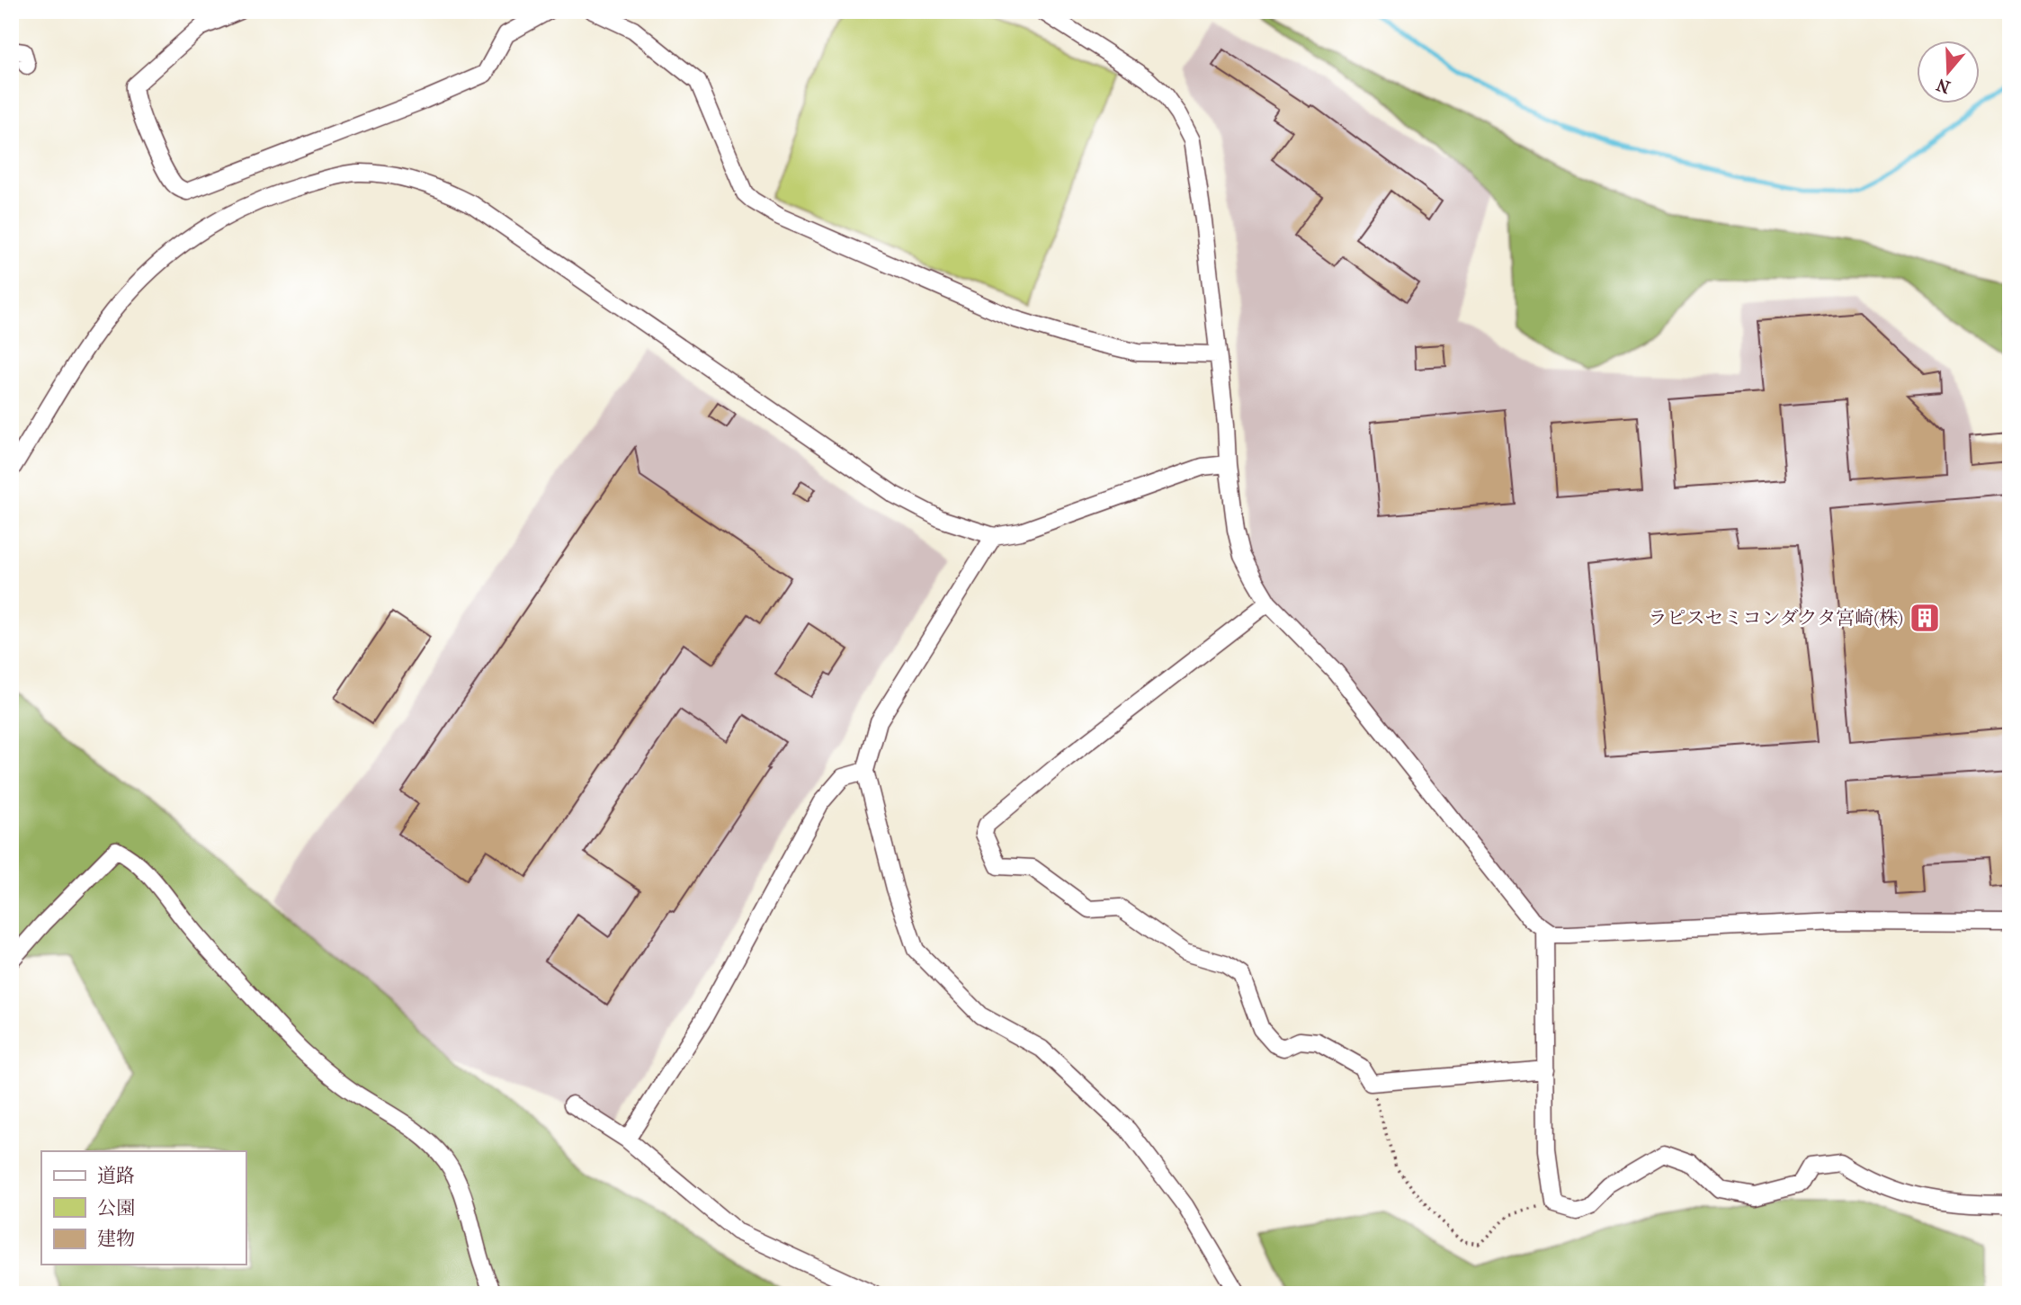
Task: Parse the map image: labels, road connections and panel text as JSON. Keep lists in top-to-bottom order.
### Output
{
  "places": {
    "building": ["ラピスセミコンダクタ宮崎(株)"]
  },
  "legend": ["道路", "公園", "建物"],
  "north": "bottom"
}
